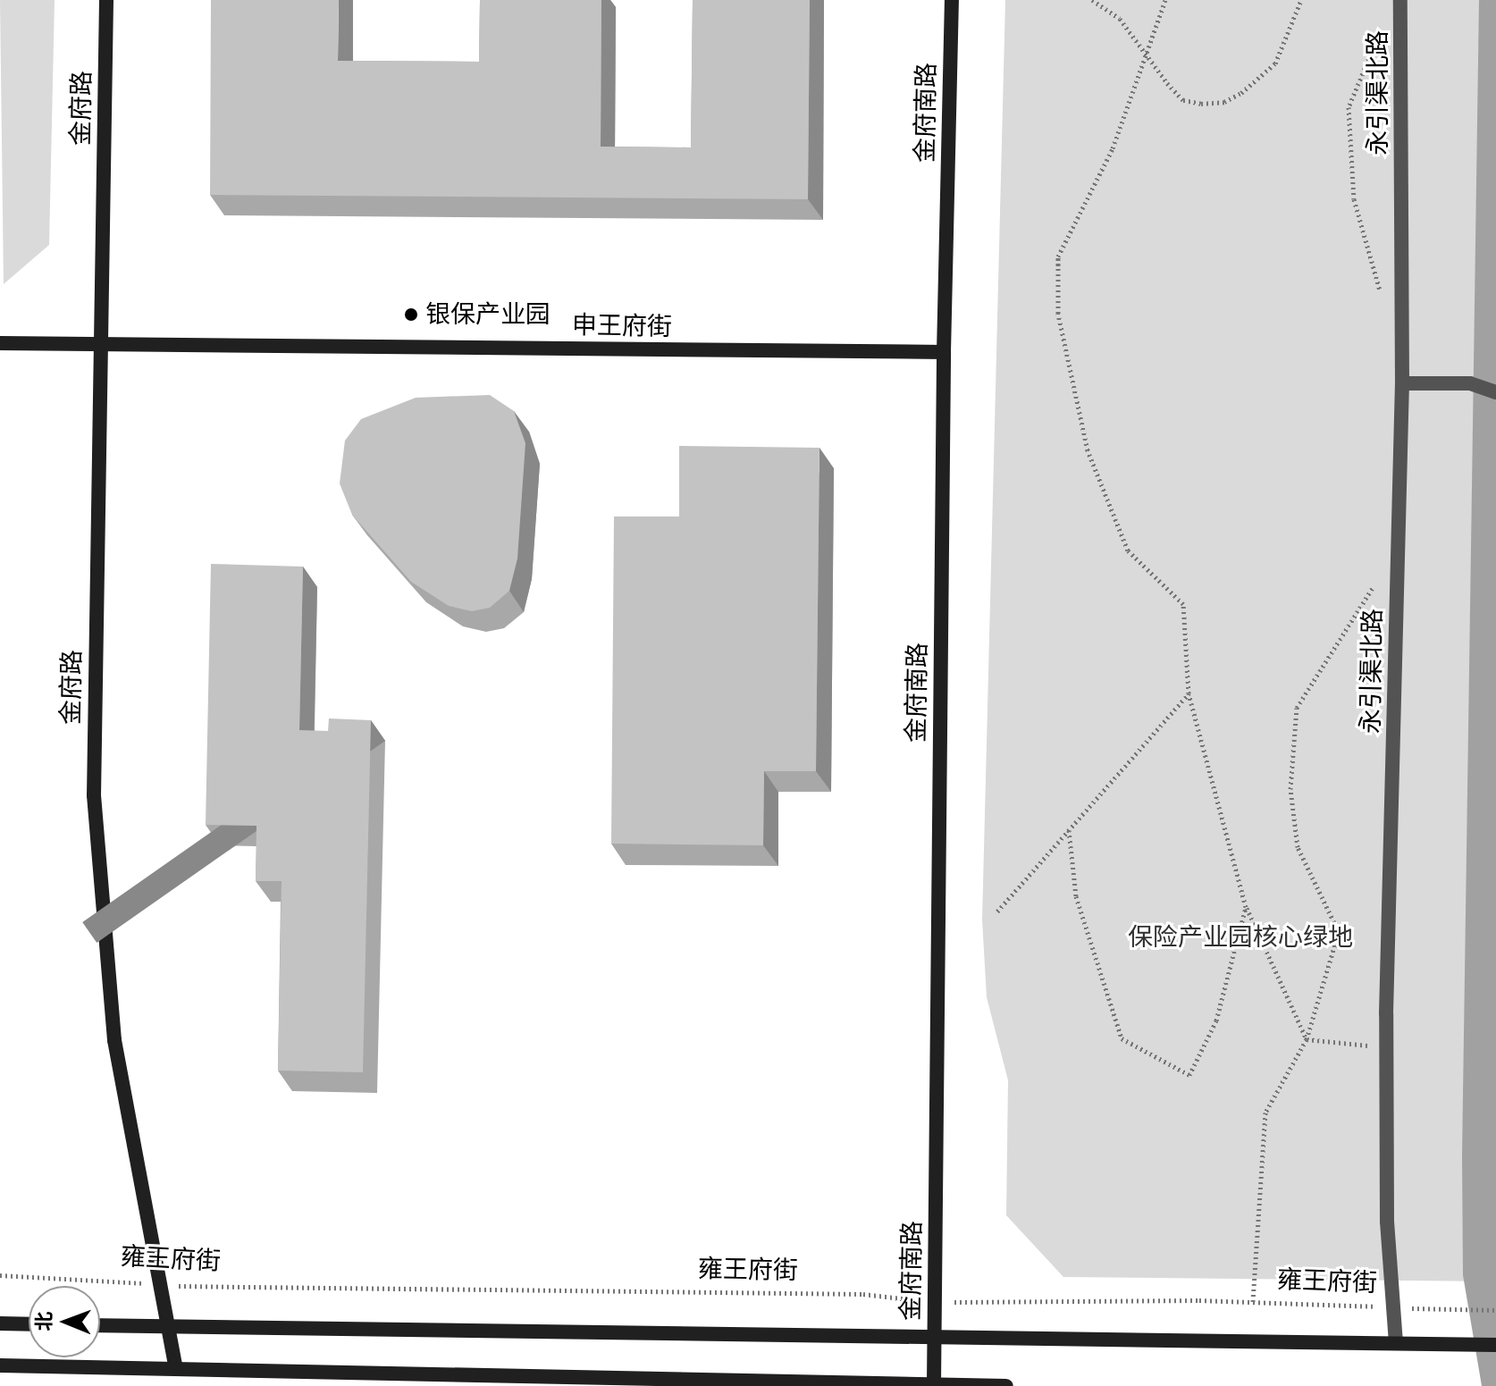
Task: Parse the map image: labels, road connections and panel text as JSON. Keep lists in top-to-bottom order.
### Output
{
  "streets": {
    "street": [
      "永引渠北路",
      "金府路",
      "金府南路",
      "申王府街"
    ],
    "path": ["雍王府街"]
  },
  "crossings": [
    ["永引渠北路", "雍王府街"],
    ["金府路", "申王府街"],
    ["金府路", "雍王府街"],
    ["金府南路", "申王府街"],
    ["金府南路", "雍王府街"]
  ],
  "parks": ["保险产业园核心绿地"],
  "places": ["银保产业园"],
  "north": "left"
}
